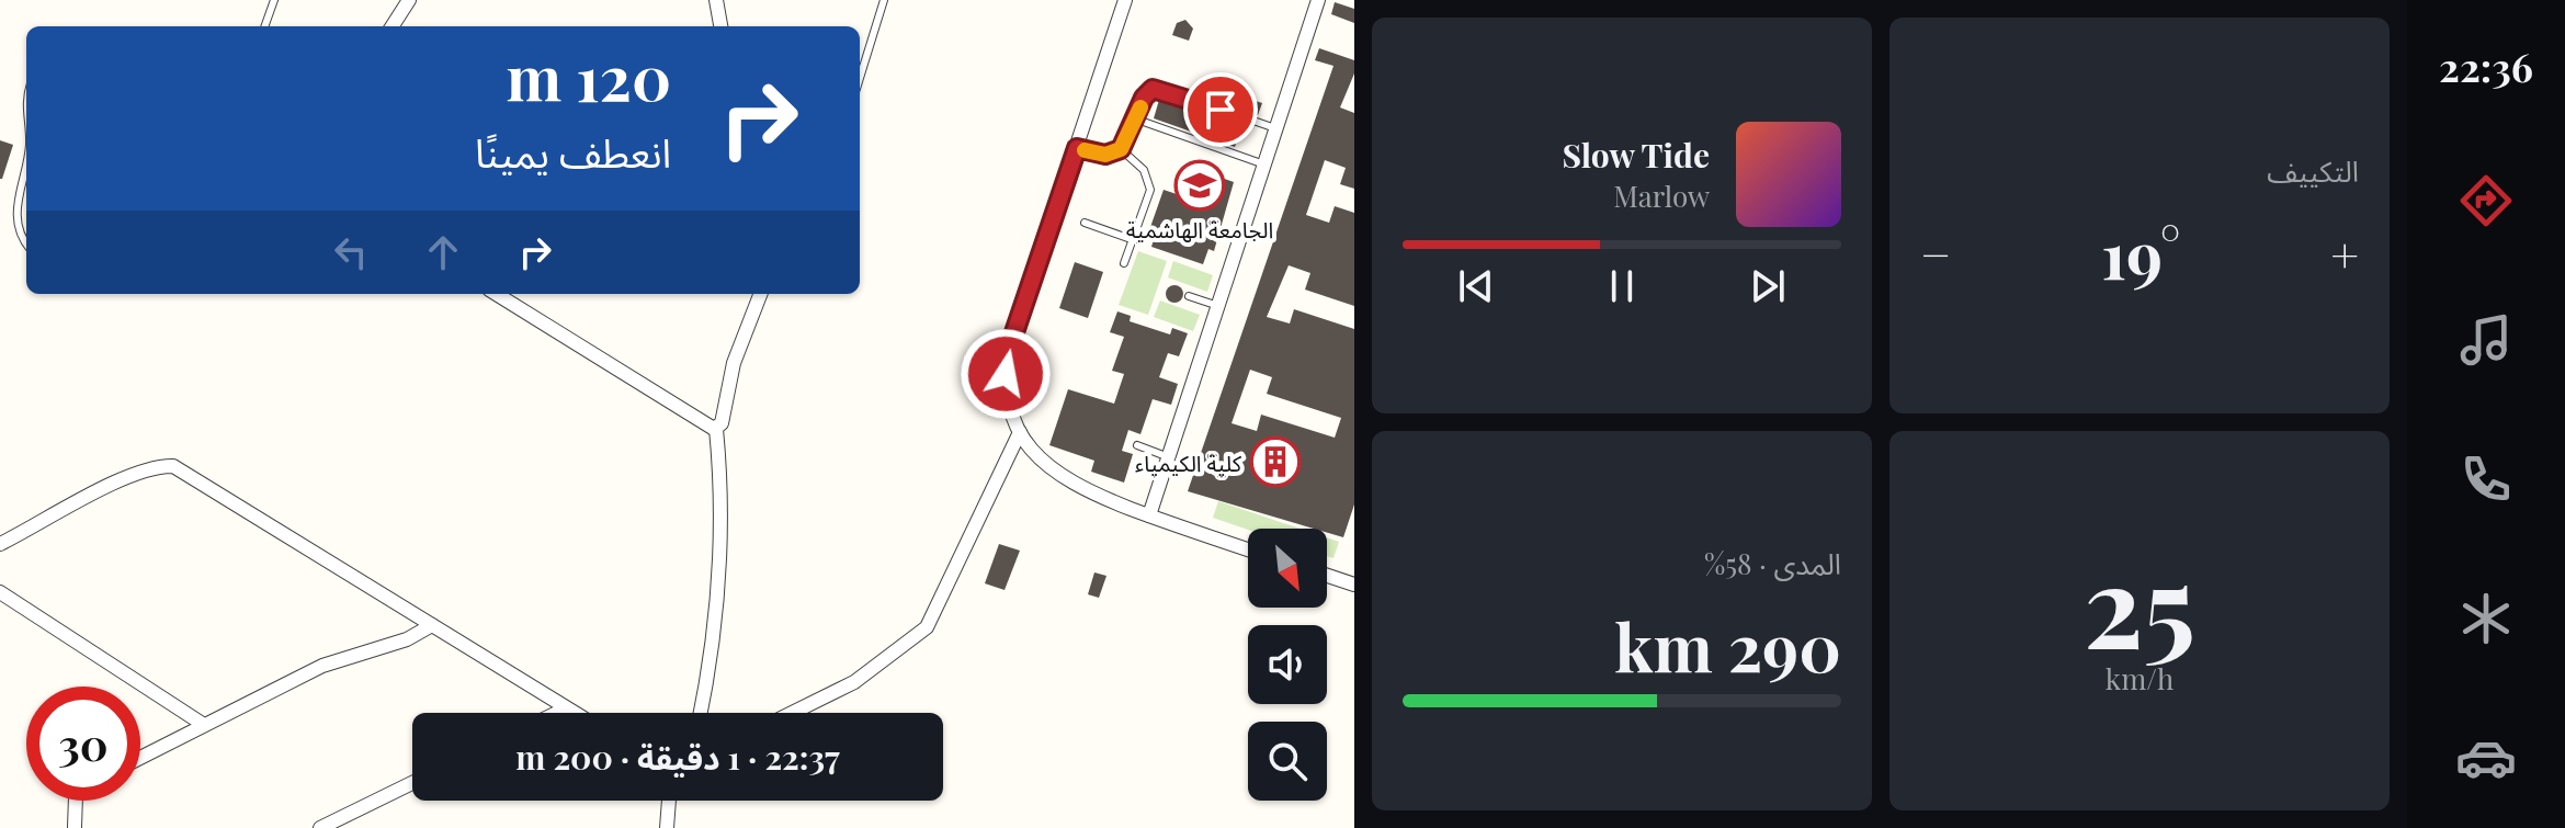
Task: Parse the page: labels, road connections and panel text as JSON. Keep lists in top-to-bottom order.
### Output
{
  "places": {
    "school or university": ["الجامعة الهاشمية"],
    "building": ["كلية الكيمياء"]
  },
  "north": "bottom right",
  "page": {
    "tabs": "22:36",
    "tile": [
      "التكييف",
      ["25", "km/h"],
      ["المدى · 58%", "290 km"]
    ],
    "turn": ["120 m", "انعطف يمينًا"],
    "song": ["Slow Tide", "Marlow"],
    "heat": ["−", "19°", "+"],
    "limit": "30",
    "trip": "22:37 · 1 دقيقة · 200 m"
  }
}
